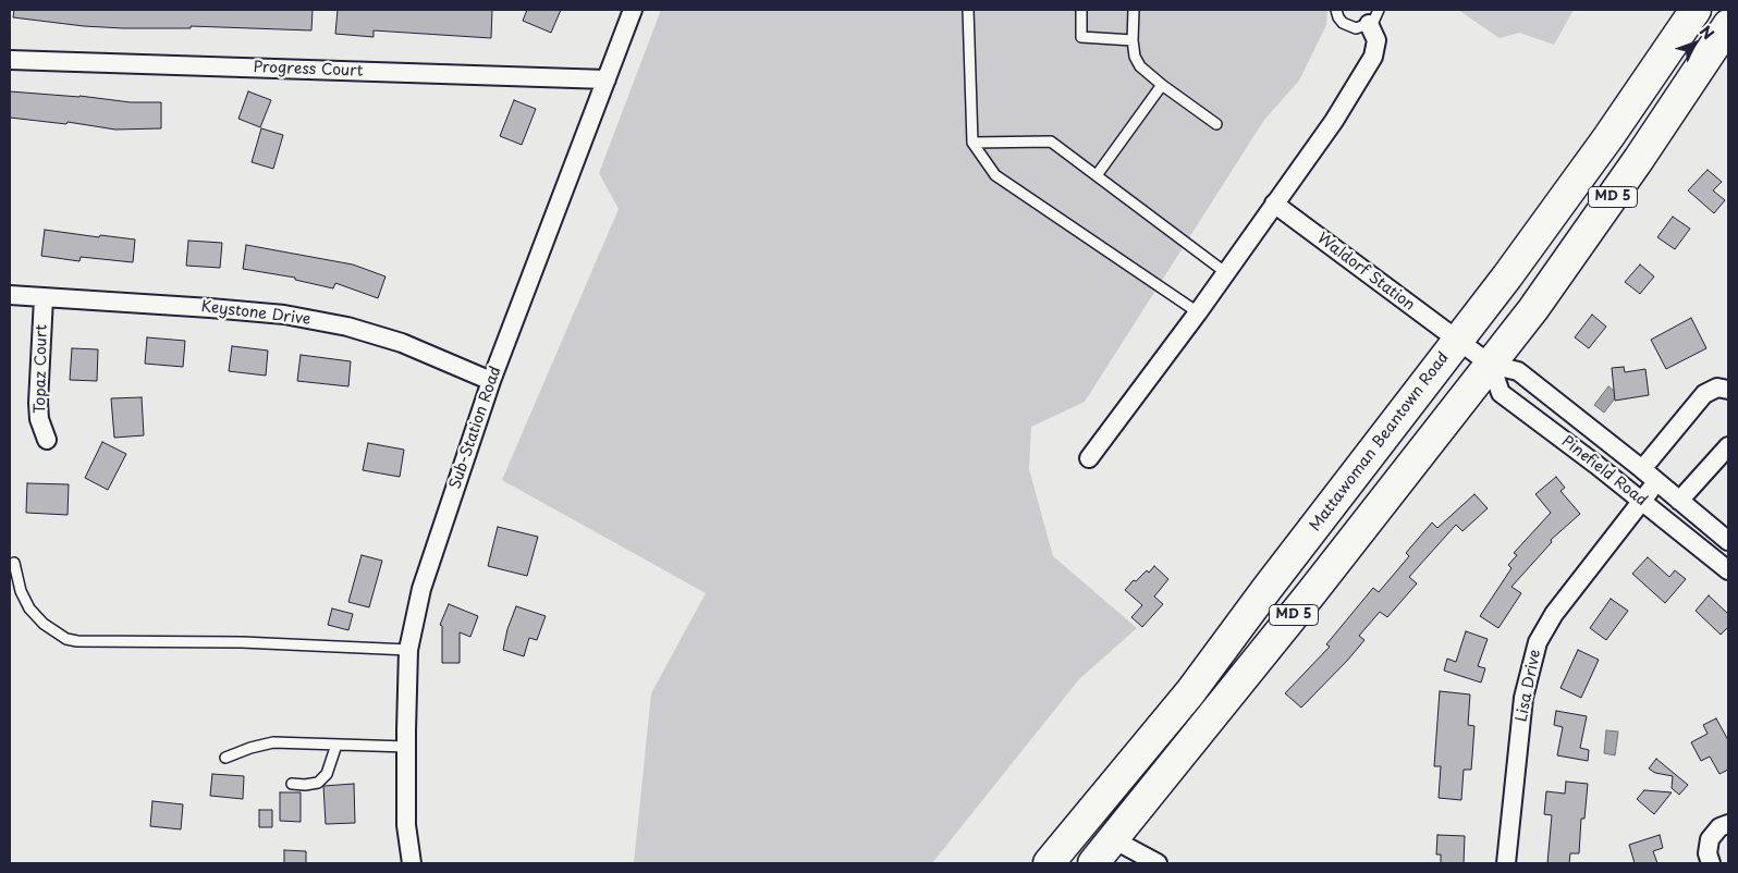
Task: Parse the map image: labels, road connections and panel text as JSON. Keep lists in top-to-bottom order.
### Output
{
  "streets": {
    "highway": ["MD 5", "Mattawoman Beantown Road"],
    "street": [
      "Progress Court",
      "Waldorf Station",
      "Keystone Drive",
      "Topaz Court",
      "Sub-Station Road",
      "Pinefield Road",
      "Lisa Drive"
    ]
  },
  "crossings": [
    ["Progress Court", "Sub-Station Road"],
    ["MD 5", "Pinefield Road"],
    ["Waldorf Station", "Mattawoman Beantown Road"],
    ["Waldorf Station", "Pinefield Road"],
    ["Keystone Drive", "Topaz Court"],
    ["Keystone Drive", "Sub-Station Road"],
    ["Mattawoman Beantown Road", "Pinefield Road"],
    ["Pinefield Road", "Lisa Drive"]
  ],
  "north": "top right"
}
